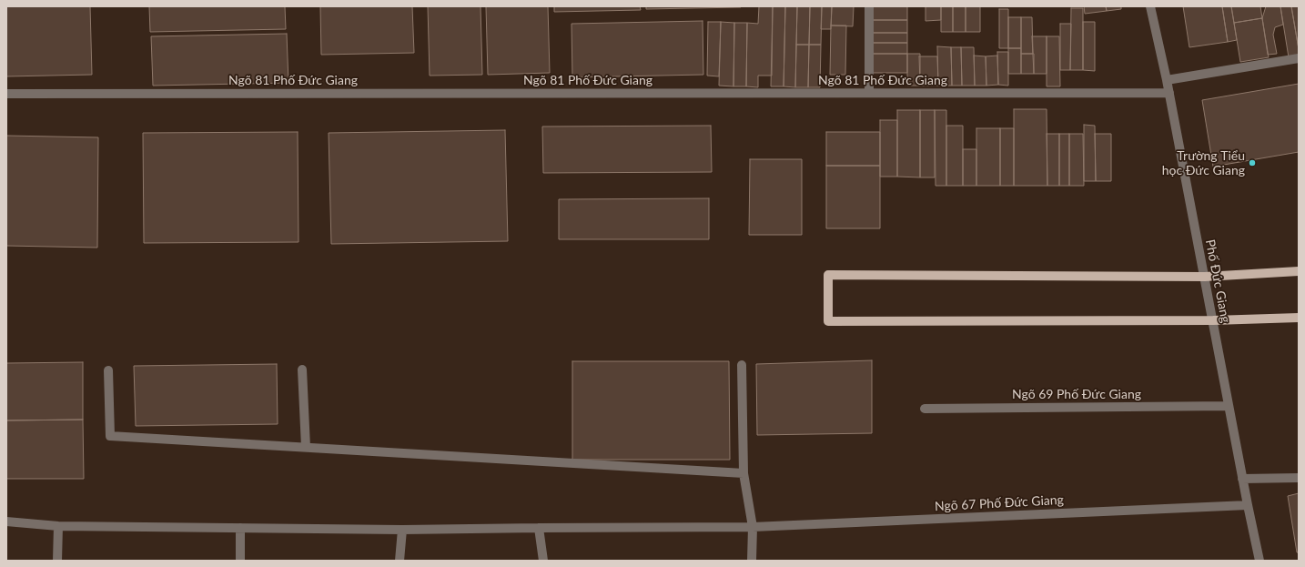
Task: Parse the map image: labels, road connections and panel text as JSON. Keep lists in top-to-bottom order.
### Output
{
  "streets": {
    "street": [
      "Ngõ 81 Phố Đức Giang",
      "Phố Đức Giang",
      "Ngõ 69 Phố Đức Giang",
      "Ngõ 67 Phố Đức Giang"
    ]
  },
  "crossings": [
    ["Ngõ 81 Phố Đức Giang", "Phố Đức Giang"],
    ["Phố Đức Giang", "Ngõ 69 Phố Đức Giang"],
    ["Phố Đức Giang", "Ngõ 67 Phố Đức Giang"]
  ],
  "places": ["Trường Tiểu học Đức Giang"]
}
